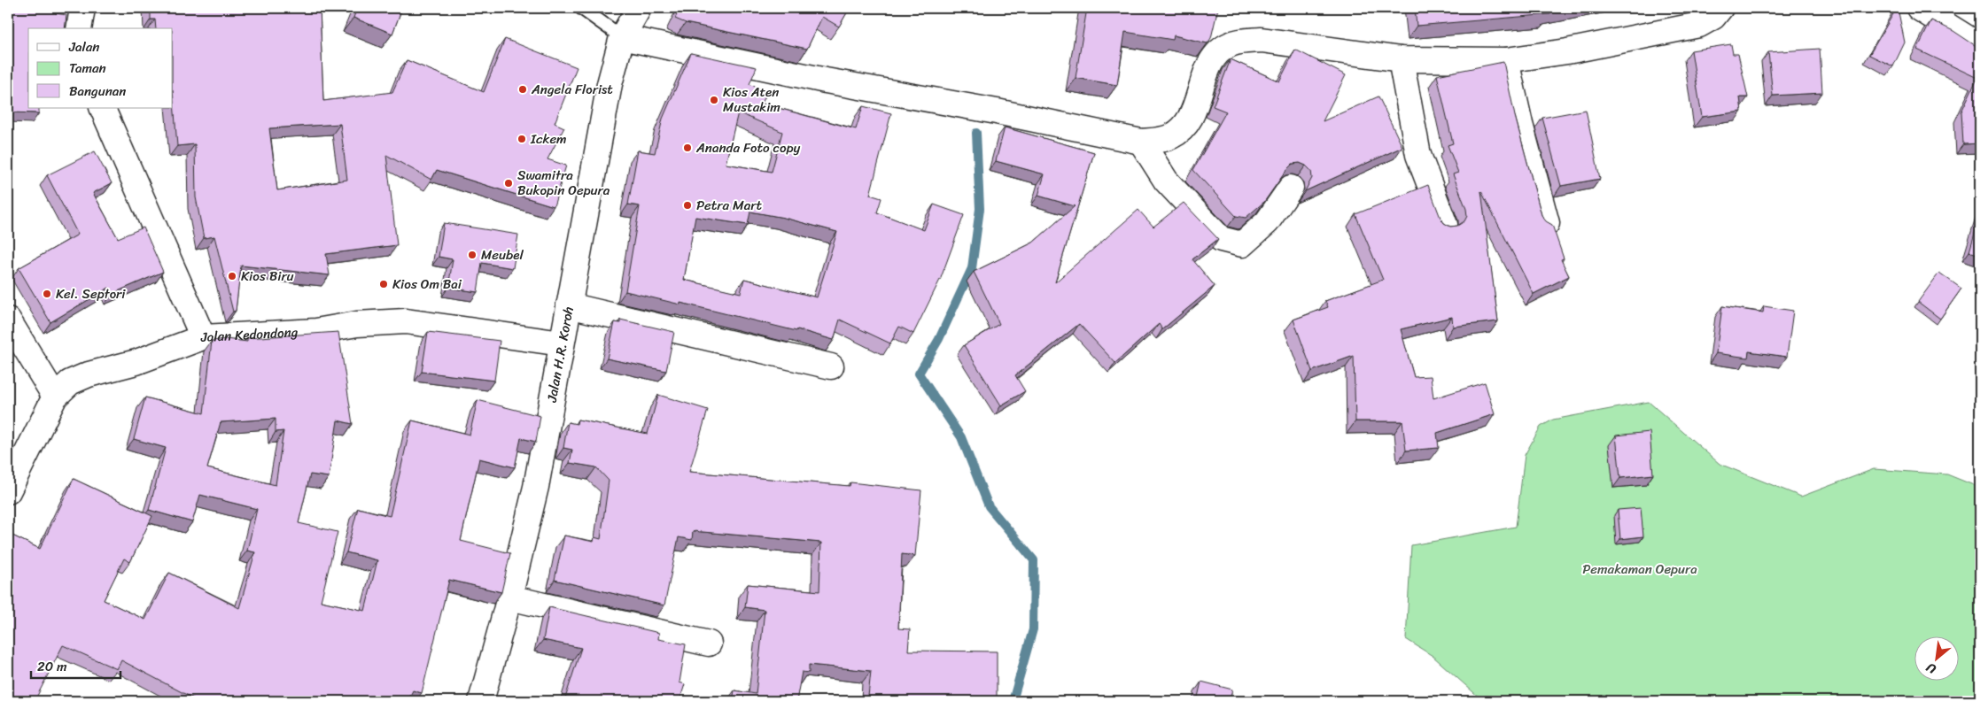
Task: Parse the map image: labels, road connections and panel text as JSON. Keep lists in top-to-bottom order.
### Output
{
  "streets": {
    "street": ["Jalan Kedondong", "Jalan H.R. Koroh"]
  },
  "crossings": [
    ["Jalan Kedondong", "Jalan H.R. Koroh"]
  ],
  "parks": ["Pemakaman Oepura"],
  "places": [
    "Angela Florist",
    "Kios Aten Mustakim",
    "Ickem",
    "Ananda Foto copy",
    "Swamitra Bukopin Oepura",
    "Petra Mart",
    "Meubel",
    "Kios Biru",
    "Kios Om Bai",
    "Kel. Septori"
  ],
  "legend": ["Jalan", "Taman", "Bangunan"],
  "scale_bar": "20 m",
  "north": "bottom left"
}
